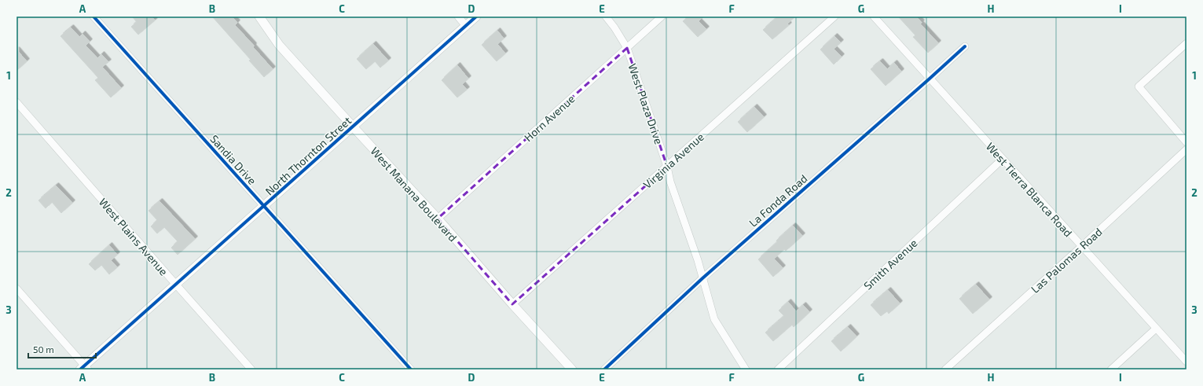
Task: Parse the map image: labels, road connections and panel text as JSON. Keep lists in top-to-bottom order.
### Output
{
  "streets": {
    "street": [
      "West Plaza Drive",
      "Horn Avenue",
      "North Thornton Street",
      "Sandia Drive",
      "Virginia Avenue",
      "West Tierra Blanca Road",
      "West Manana Boulevard",
      "La Fonda Road",
      "West Plains Avenue",
      "Las Palomas Road",
      "Smith Avenue"
    ]
  },
  "crossings": [
    ["West Plaza Drive", "Horn Avenue"],
    ["West Plaza Drive", "Virginia Avenue"],
    ["West Plaza Drive", "La Fonda Road"],
    ["Horn Avenue", "West Manana Boulevard"],
    ["North Thornton Street", "Sandia Drive"],
    ["North Thornton Street", "West Manana Boulevard"],
    ["North Thornton Street", "West Plains Avenue"],
    ["Virginia Avenue", "West Manana Boulevard"],
    ["West Tierra Blanca Road", "La Fonda Road"],
    ["West Tierra Blanca Road", "Las Palomas Road"],
    ["West Tierra Blanca Road", "Smith Avenue"]
  ],
  "scale_bar": "50 m",
  "grid": {
    "columns": [
      "A",
      "B",
      "C",
      "D",
      "E",
      "F",
      "G",
      "H",
      "I"
    ],
    "rows": ["1", "2", "3"]
  }
}
